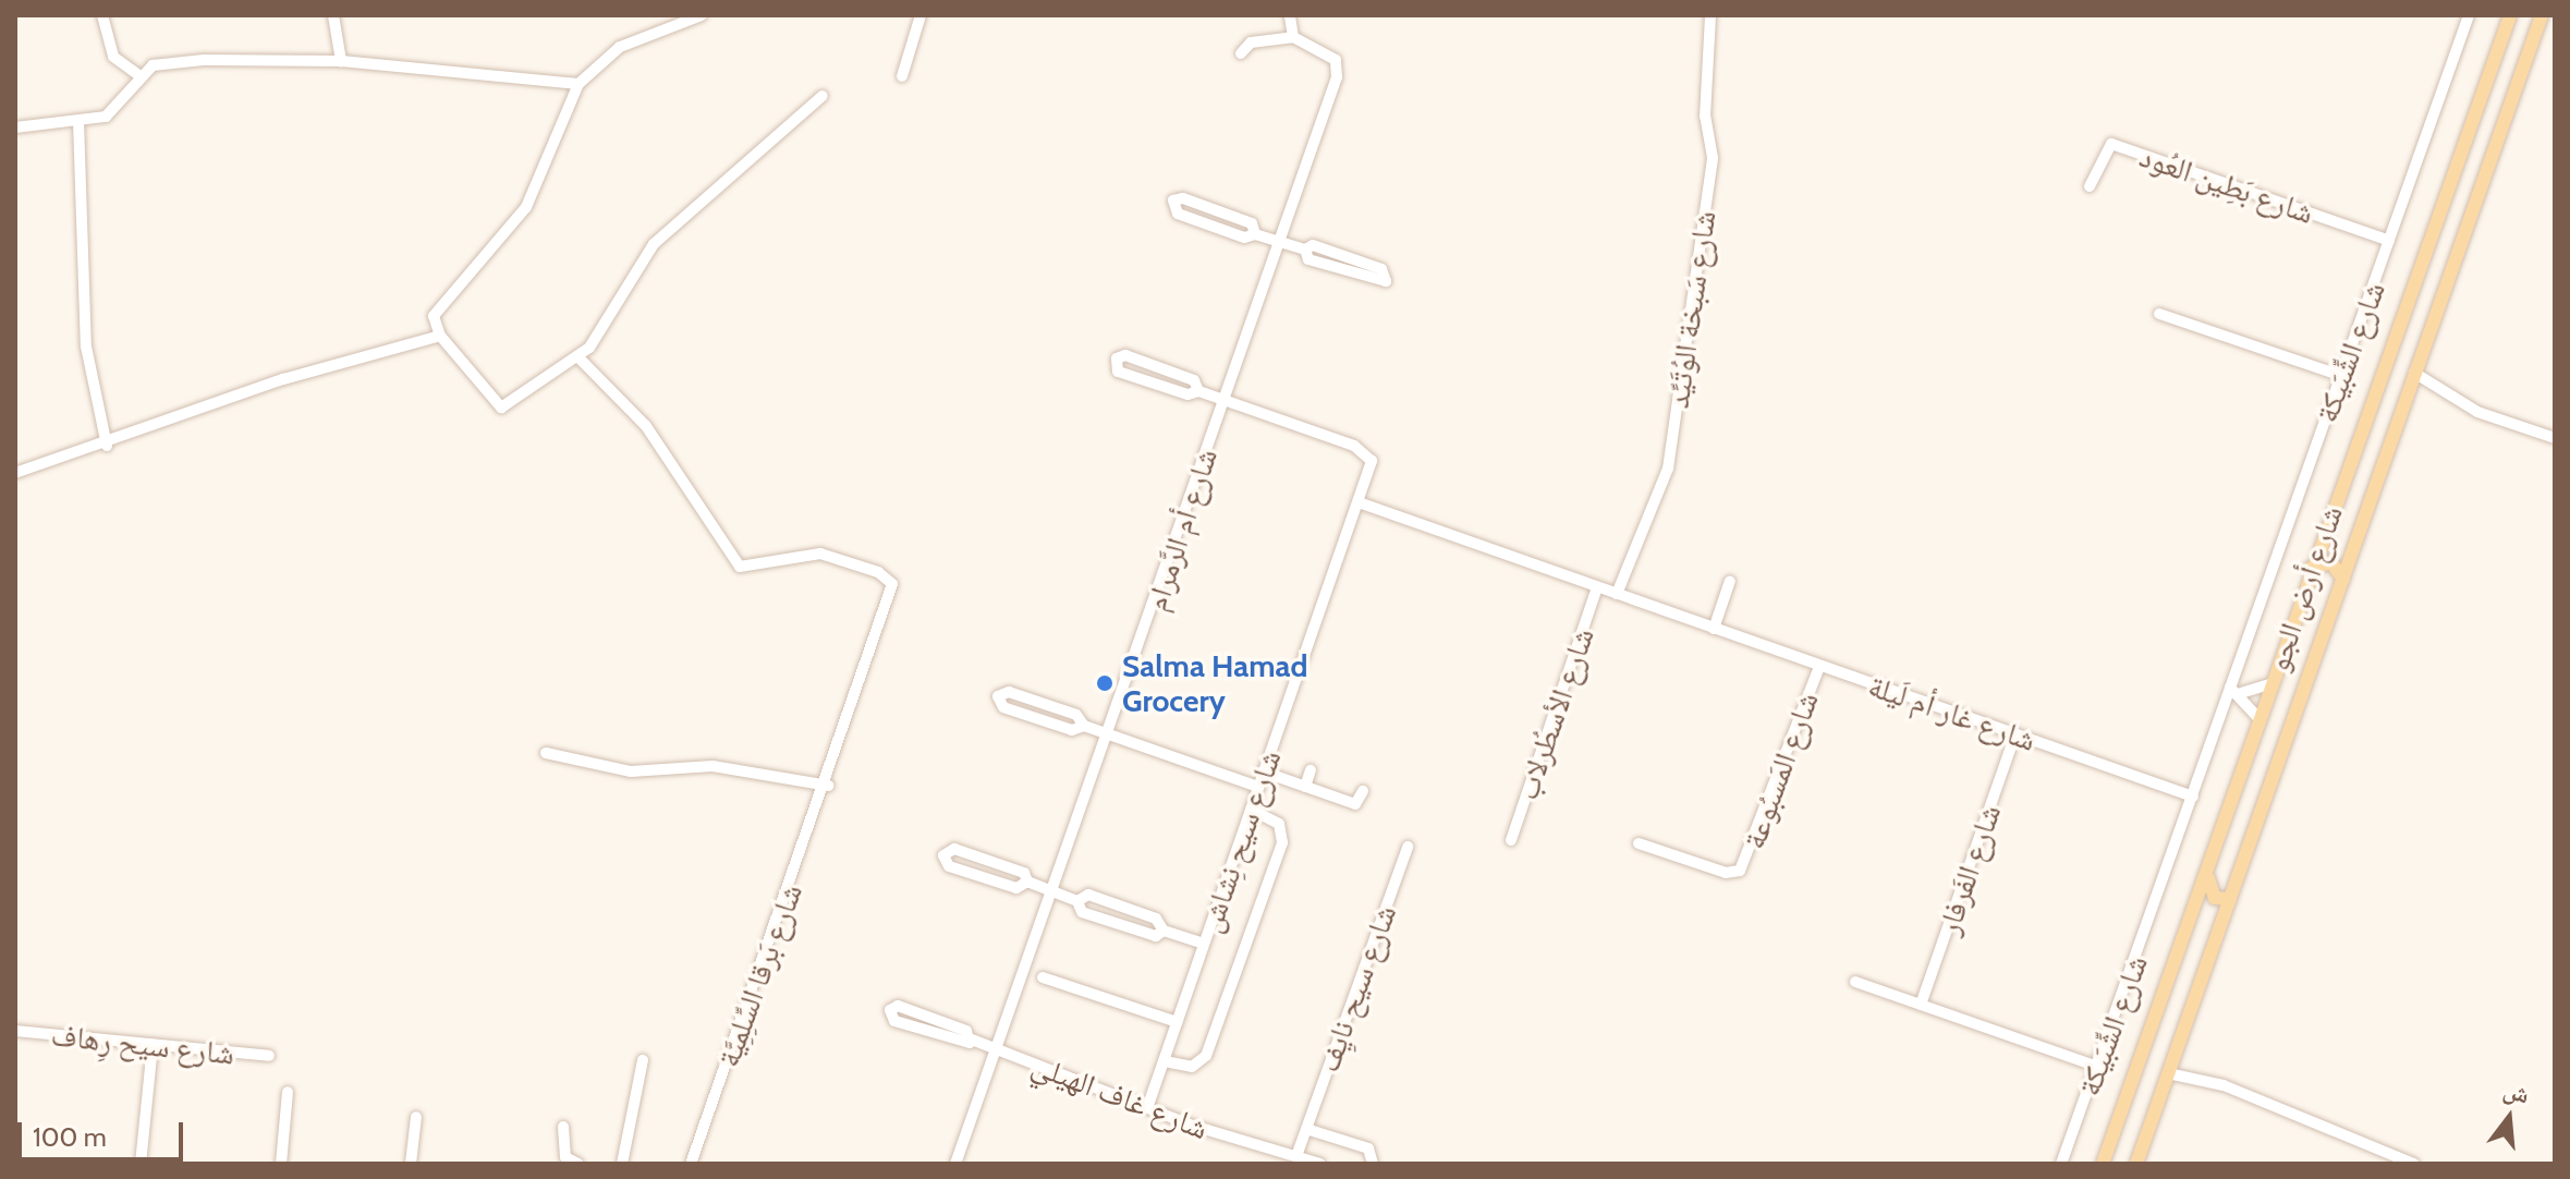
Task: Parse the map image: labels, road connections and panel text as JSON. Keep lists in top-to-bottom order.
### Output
{
  "streets": {
    "main road": ["شارع أرض الجو"],
    "street": [
      "شارع بَطِين العُود",
      "شارع سَبخة الوُتَيِّد",
      "شارع الشِّبَيكة",
      "شارع أم الرَّمرام",
      "شارع غار أم لَيلة",
      "شارع الأسطُرلاب",
      "شارع المَسبُوعة",
      "شارع سيح نِشاش",
      "شارع الفَرفار",
      "شارع بَرقا السِّلِمِيَّة",
      "شارع سيح نايِف",
      "شارع سيح رِهاف",
      "شارع غاف الهيلي"
    ]
  },
  "crossings": [
    ["شارع بَطِين العُود", "شارع الشِّبَيكة"],
    ["شارع سَبخة الوُتَيِّد", "شارع غار أم لَيلة"],
    ["شارع الشِّبَيكة", "شارع غار أم لَيلة"],
    ["شارع أم الرَّمرام", "شارع سيح نِشاش"],
    ["شارع أم الرَّمرام", "شارع غاف الهيلي"],
    ["شارع غار أم لَيلة", "شارع الأسطُرلاب"],
    ["شارع غار أم لَيلة", "شارع المَسبُوعة"],
    ["شارع غار أم لَيلة", "شارع سيح نِشاش"],
    ["شارع غار أم لَيلة", "شارع الفَرفار"],
    ["شارع سيح نِشاش", "شارع غاف الهيلي"],
    ["شارع سيح نايِف", "شارع غاف الهيلي"]
  ],
  "places": ["Salma Hamad Grocery"],
  "scale_bar": "100 m",
  "north": "top"
}
